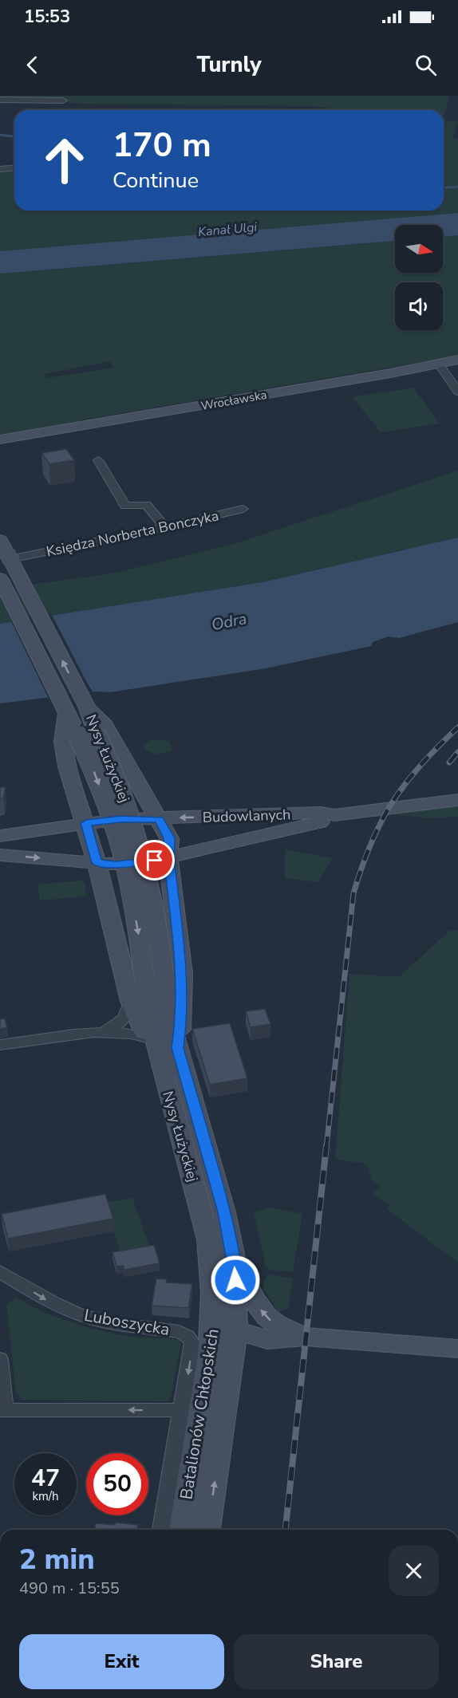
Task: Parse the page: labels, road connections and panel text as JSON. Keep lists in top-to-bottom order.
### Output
{
  "streets": {
    "main road": [
      "Wrocławska",
      "Nysy Łużyckiej",
      "Budowlanych",
      "Batalionów Chłopskich"
    ],
    "street": ["Księdza Norberta Bonczyka", "Luboszycka"]
  },
  "crossings": [
    ["Księdza Norberta Bonczyka", "Nysy Łużyckiej"],
    ["Nysy Łużyckiej", "Batalionów Chłopskich"]
  ],
  "one_way": ["Luboszycka"],
  "water": ["Kanał Ulgi", "Odra"],
  "north": "right",
  "page": {
    "status": "15:53",
    "header": "Turnly",
    "turn": ["170 m", "Continue"],
    "speed": "47 km/h",
    "limit": "50",
    "heading": ["2 min", "490 m · 15:55"],
    "buttons": ["Exit", "Share"]
  }
}
